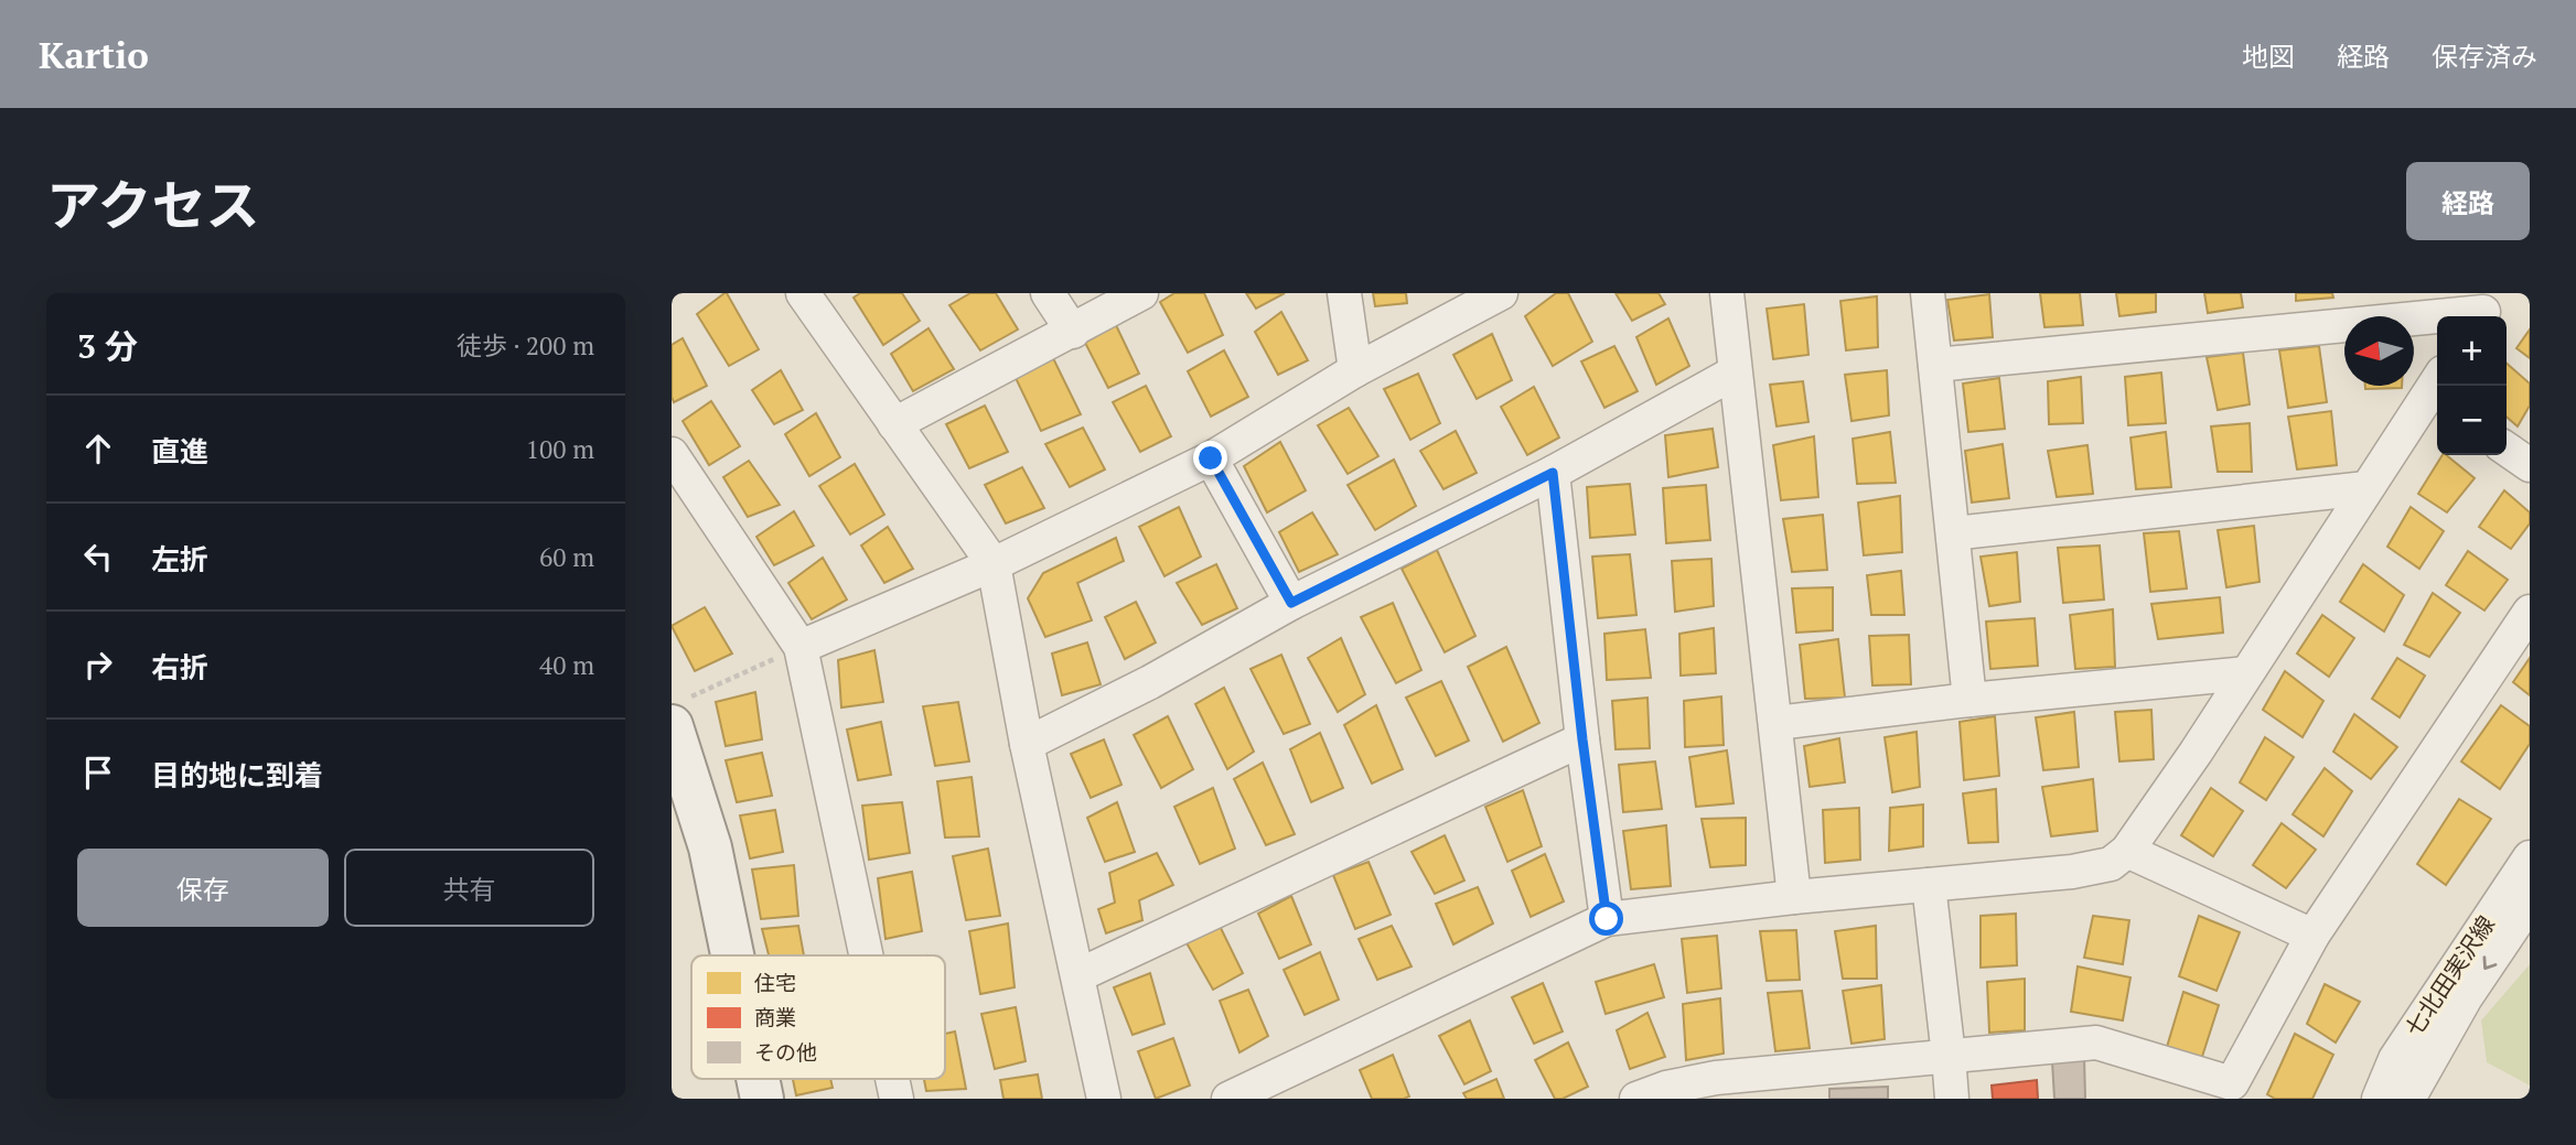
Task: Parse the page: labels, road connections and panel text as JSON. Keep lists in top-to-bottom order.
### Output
{
  "streets": {
    "street": ["七北田実沢線"]
  },
  "legend": ["住宅", "商業", "その他"],
  "north": "left",
  "page": {
    "header": "Kartio",
    "nav": ["地図", "経路", "保存済み"],
    "title": "アクセス",
    "buttons": [
      "経路",
      ["保存", "共有"]
    ],
    "heading": ["3 分", "徒歩 · 200 m"],
    "map_buttons": ["+", "−"],
    "list": [
      ["直進", "100 m"],
      ["左折", "60 m"],
      ["右折", "40 m"],
      "目的地に到着"
    ]
  }
}
